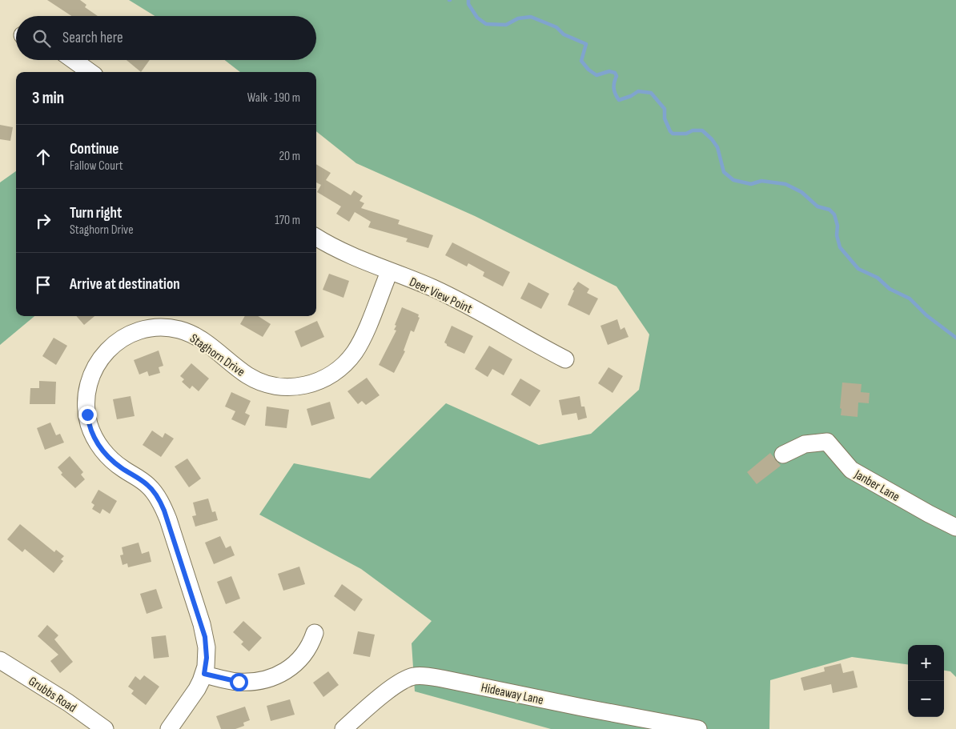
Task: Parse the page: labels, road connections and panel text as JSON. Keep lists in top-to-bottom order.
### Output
{
  "streets": {
    "street": [
      "Deer View Point",
      "Staghorn Drive",
      "Janber Lane",
      "Hideaway Lane",
      "Grubbs Road"
    ]
  },
  "crossings": [
    ["Deer View Point", "Staghorn Drive"]
  ],
  "page": {
    "search": "Search here",
    "heading": ["3 min", "Walk · 190 m"],
    "list": [
      ["Continue", "Fallow Court", "20 m"],
      ["Turn right", "Staghorn Drive", "170 m"],
      "Arrive at destination"
    ],
    "map_buttons": ["+", "−"]
  }
}
